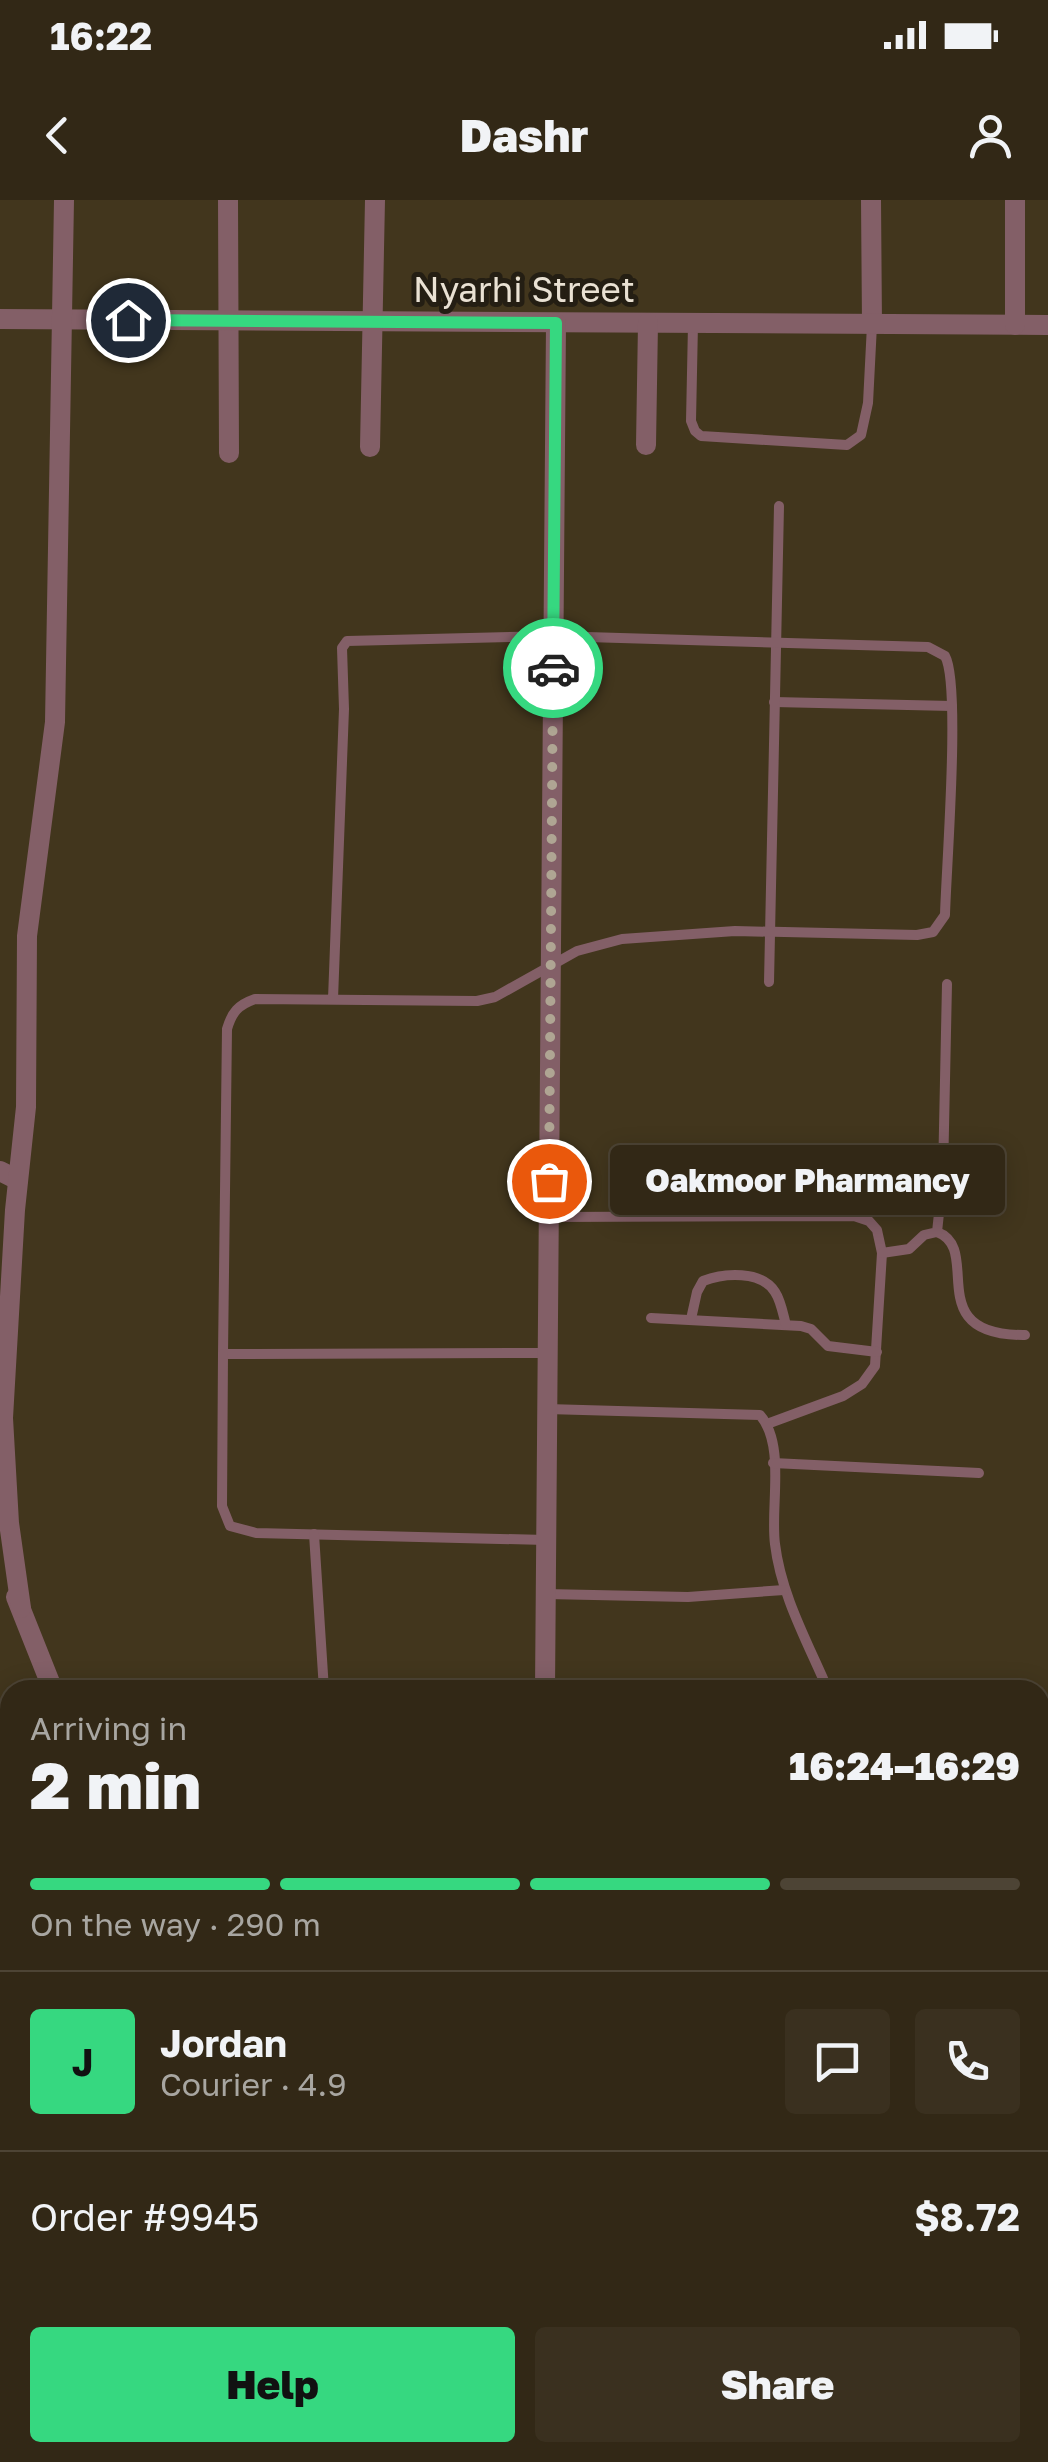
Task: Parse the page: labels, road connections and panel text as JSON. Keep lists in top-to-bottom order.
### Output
{
  "streets": {
    "street": ["Nyarhi Street"]
  },
  "places": ["Oakmoor Pharmancy"],
  "page": {
    "status": "16:22",
    "header": "Dashr",
    "bubble": "Oakmoor Pharmancy",
    "heading": ["2 min", "Arriving in", "16:24–16:29"],
    "panel": [
      "Jordan",
      "Courier · 4.9",
      "Order #9945",
      "$8.72"
    ],
    "bar": "On the way · 290 m",
    "round": "J",
    "buttons": ["Help", "Share"]
  }
}
